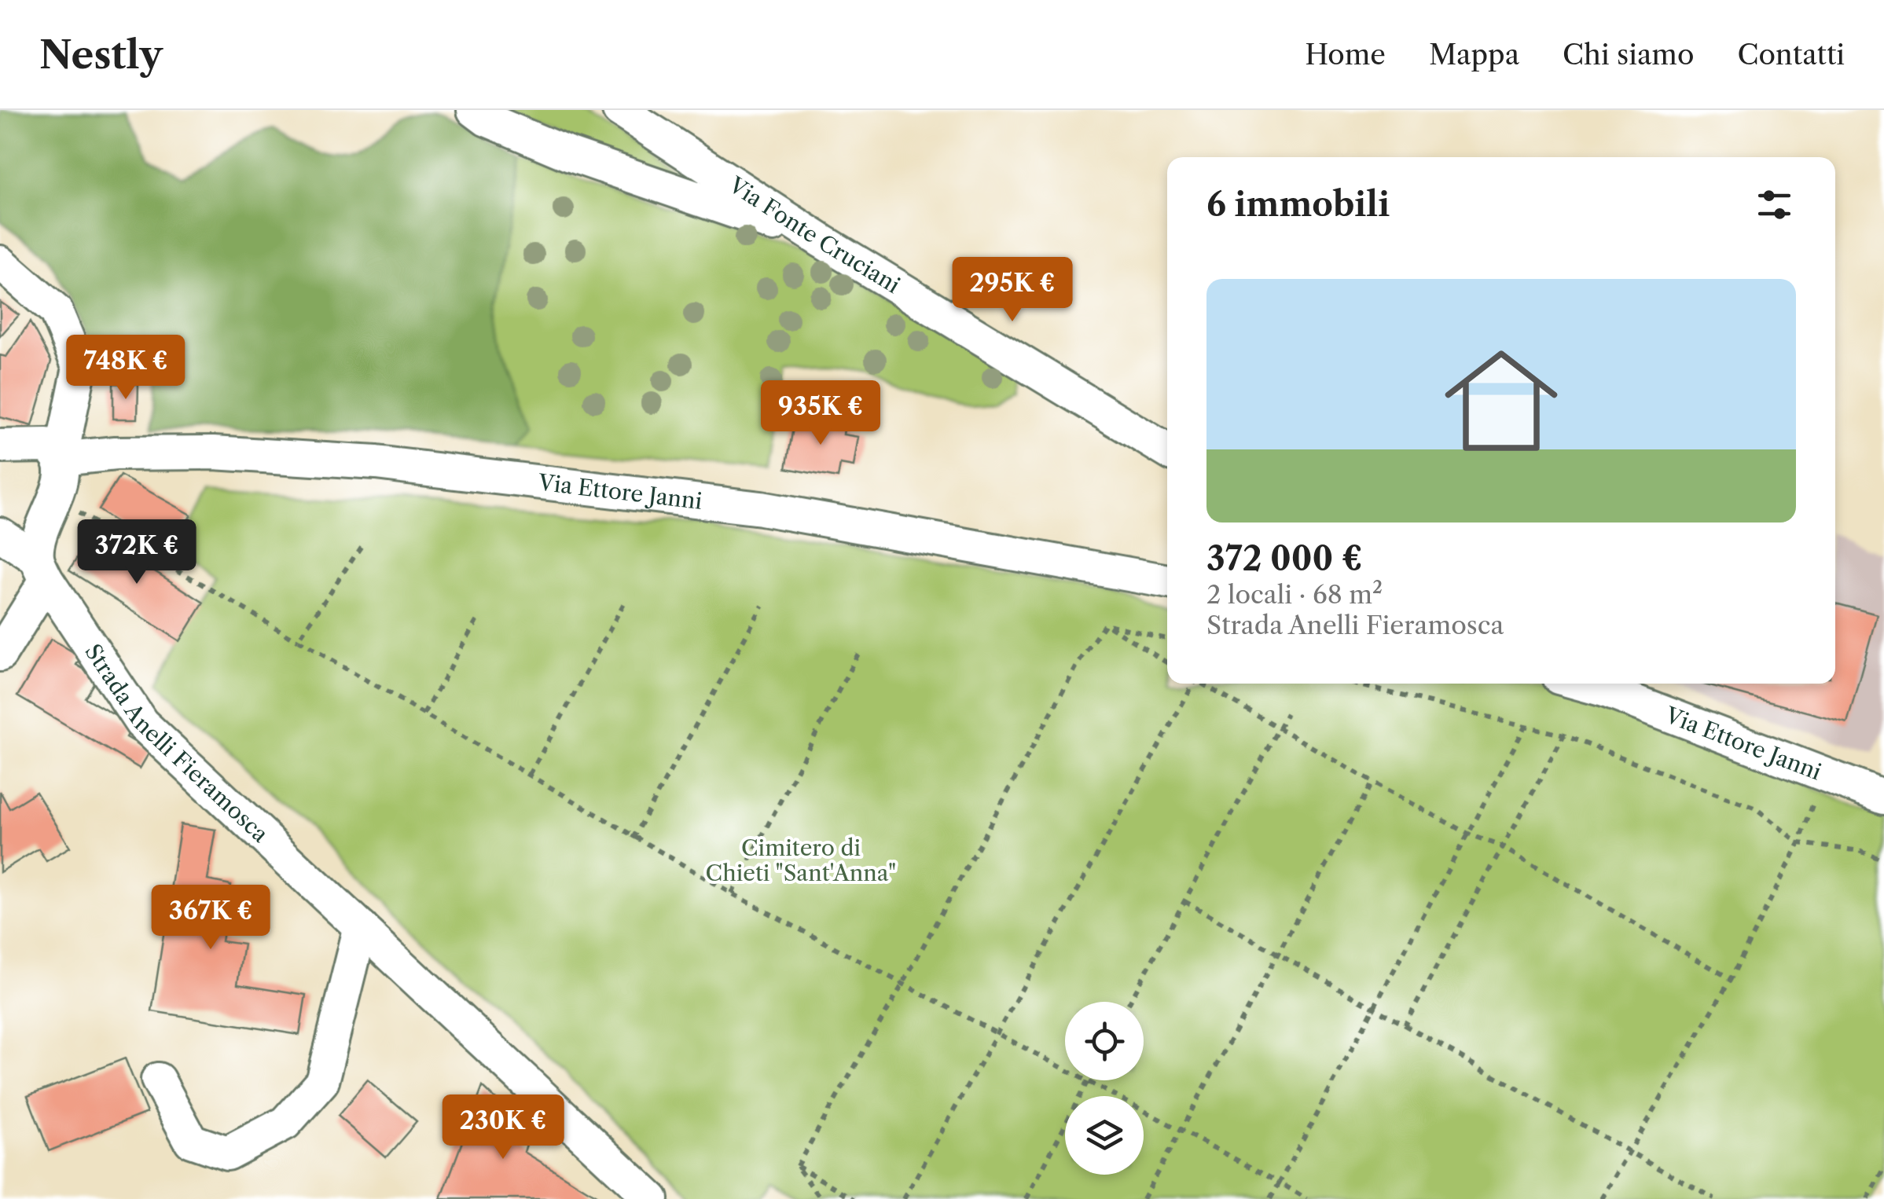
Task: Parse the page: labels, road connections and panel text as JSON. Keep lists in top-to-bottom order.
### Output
{
  "streets": {
    "street": ["Via Fonte Cruciani", "Via Ettore Janni", "Strada Anelli Fieramosca"]
  },
  "parks": ["Cimitero di Chieti \"Sant'Anna\""],
  "page": {
    "header": "Nestly",
    "nav": [
      "Home",
      "Mappa",
      "Chi siamo",
      "Contatti"
    ],
    "heading": "6 immobili",
    "list": [
      {
        "name": "372 000 €",
        "note": "2 locali · 68 m² · Strada Anelli Fieramosca"
      }
    ],
    "price": [
      "295K €",
      "748K €",
      "935K €",
      "372K €",
      "367K €",
      "230K €"
    ]
  }
}
